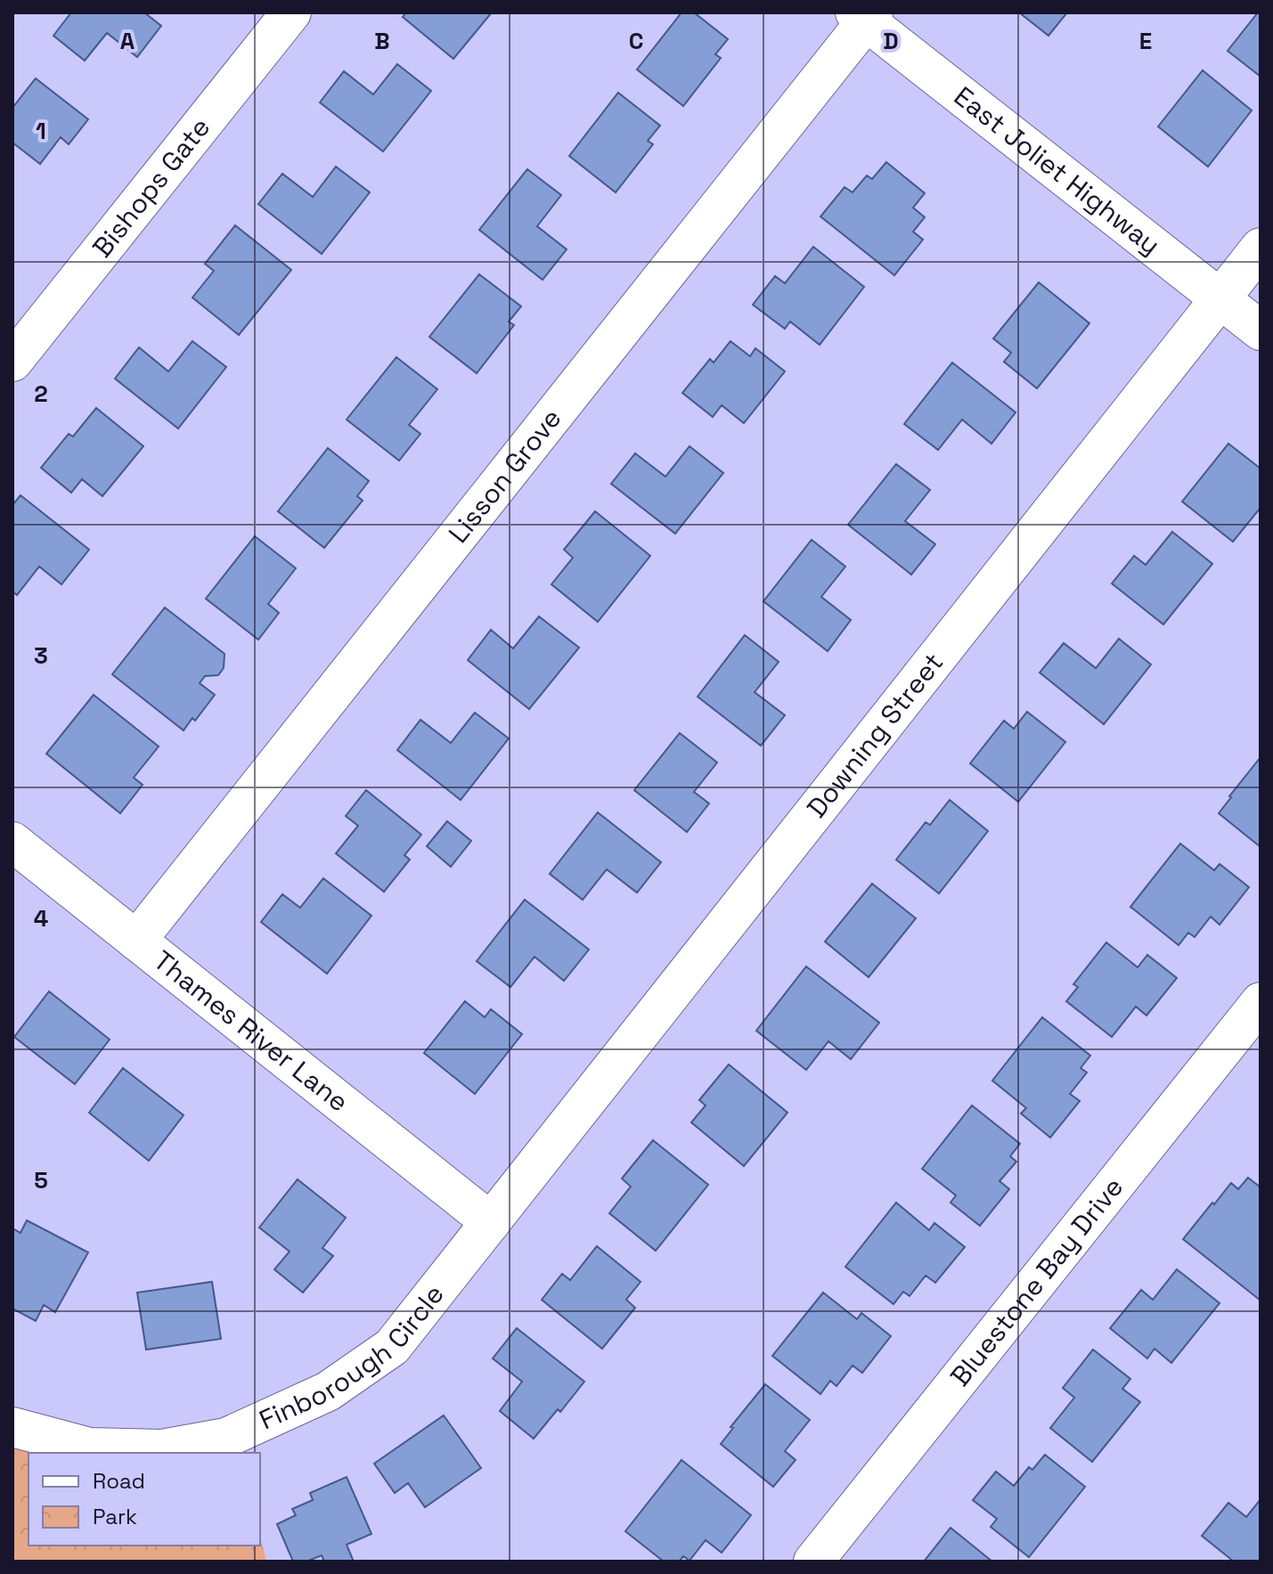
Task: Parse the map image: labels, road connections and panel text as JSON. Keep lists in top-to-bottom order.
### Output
{
  "streets": {
    "street": [
      "East Joliet Highway",
      "Bishops Gate",
      "Lisson Grove",
      "Downing Street",
      "Thames River Lane",
      "Bluestone Bay Drive",
      "Finborough Circle"
    ]
  },
  "crossings": [
    ["East Joliet Highway", "Lisson Grove"],
    ["East Joliet Highway", "Downing Street"],
    ["Lisson Grove", "Thames River Lane"],
    ["Downing Street", "Thames River Lane"],
    ["Downing Street", "Finborough Circle"],
    ["Thames River Lane", "Finborough Circle"]
  ],
  "legend": ["Road", "Park"],
  "grid": {
    "columns": [
      "A",
      "B",
      "C",
      "D",
      "E"
    ],
    "rows": [
      "1",
      "2",
      "3",
      "4",
      "5"
    ]
  }
}
